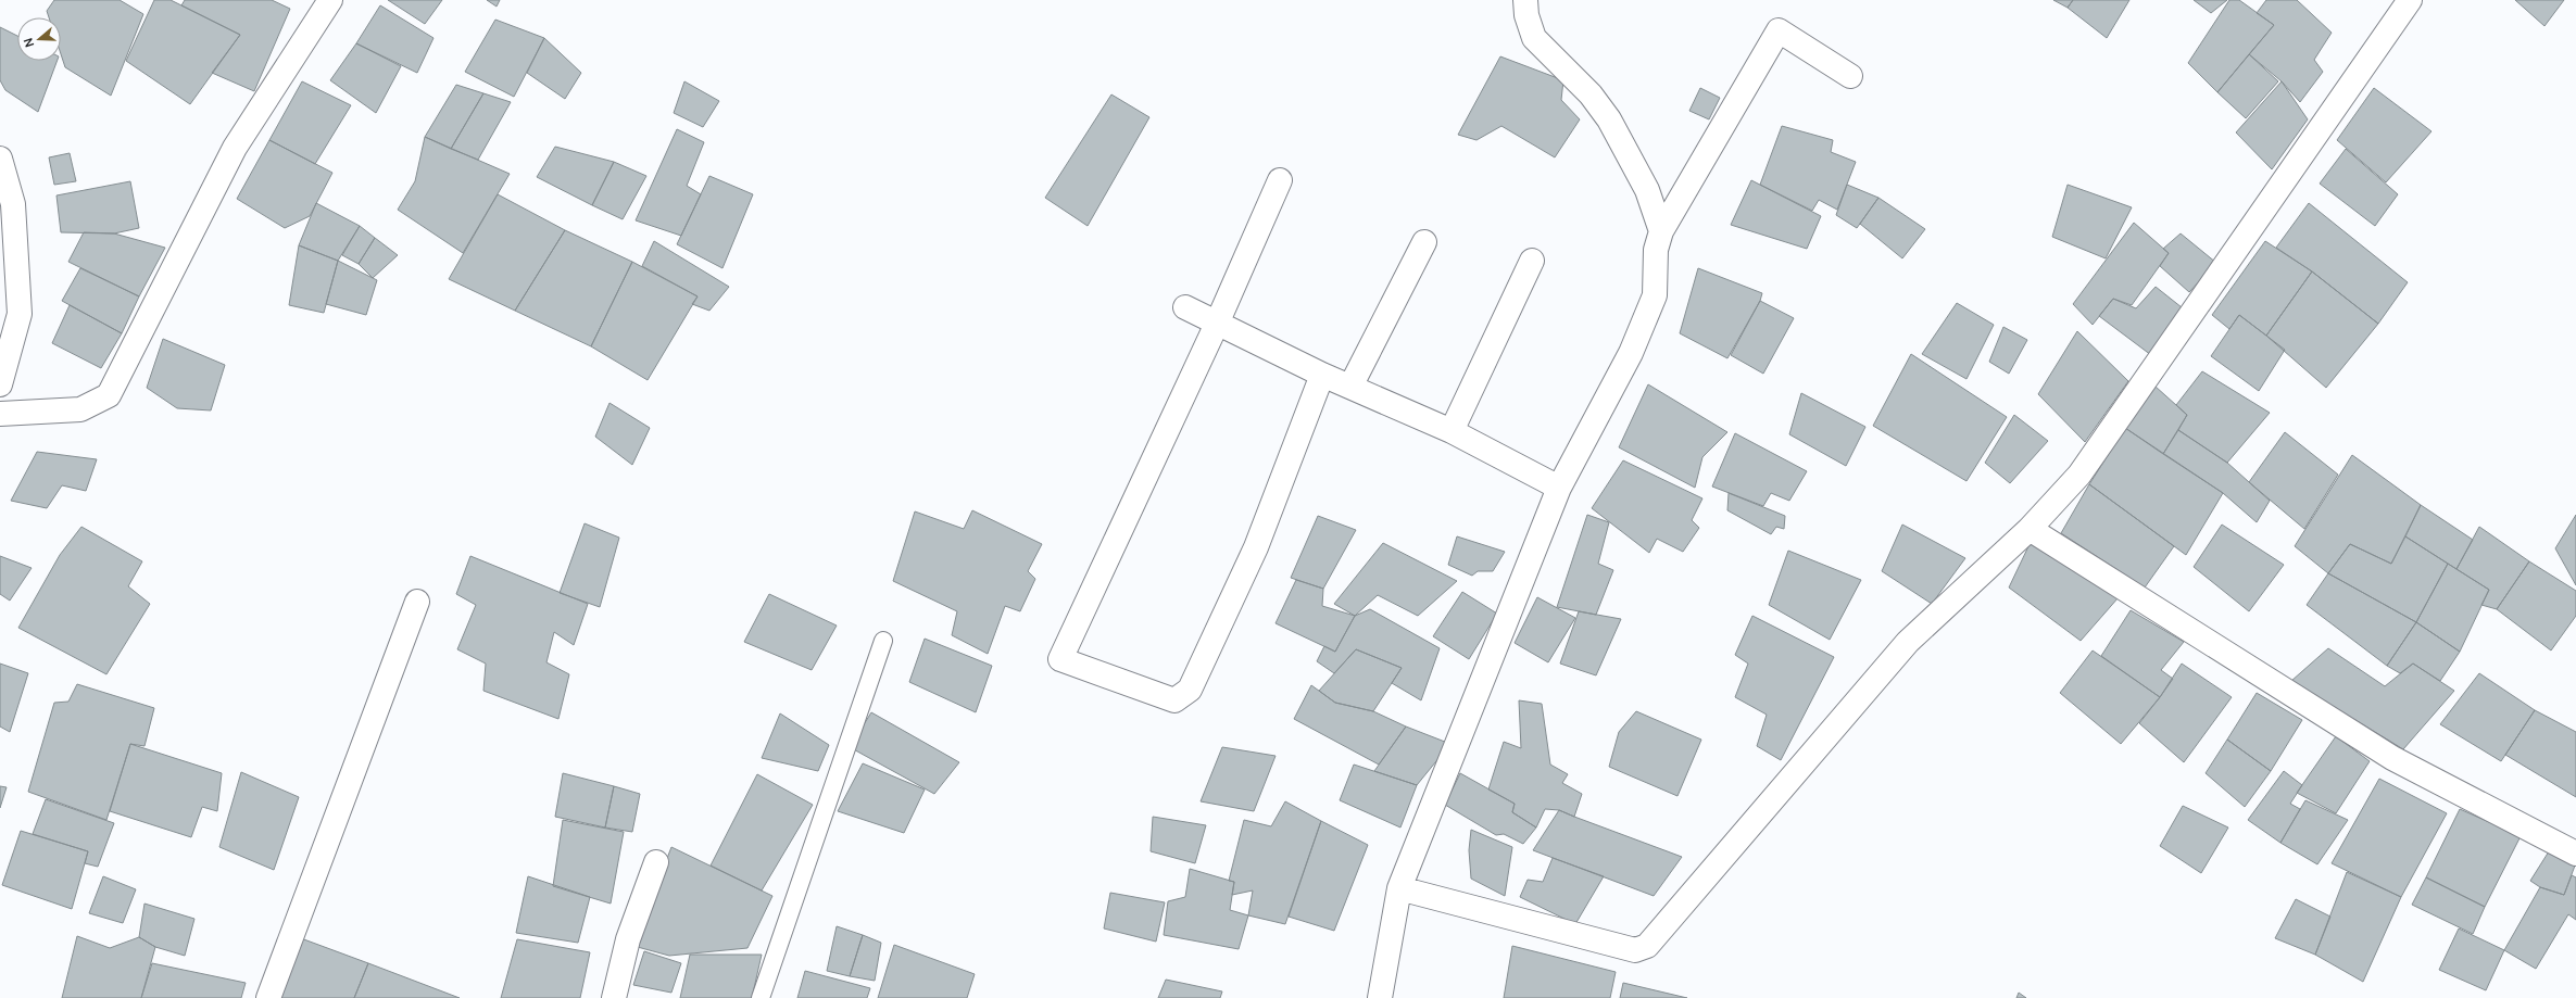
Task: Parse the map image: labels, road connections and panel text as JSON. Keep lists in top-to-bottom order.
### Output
{
  "north": "left"
}
